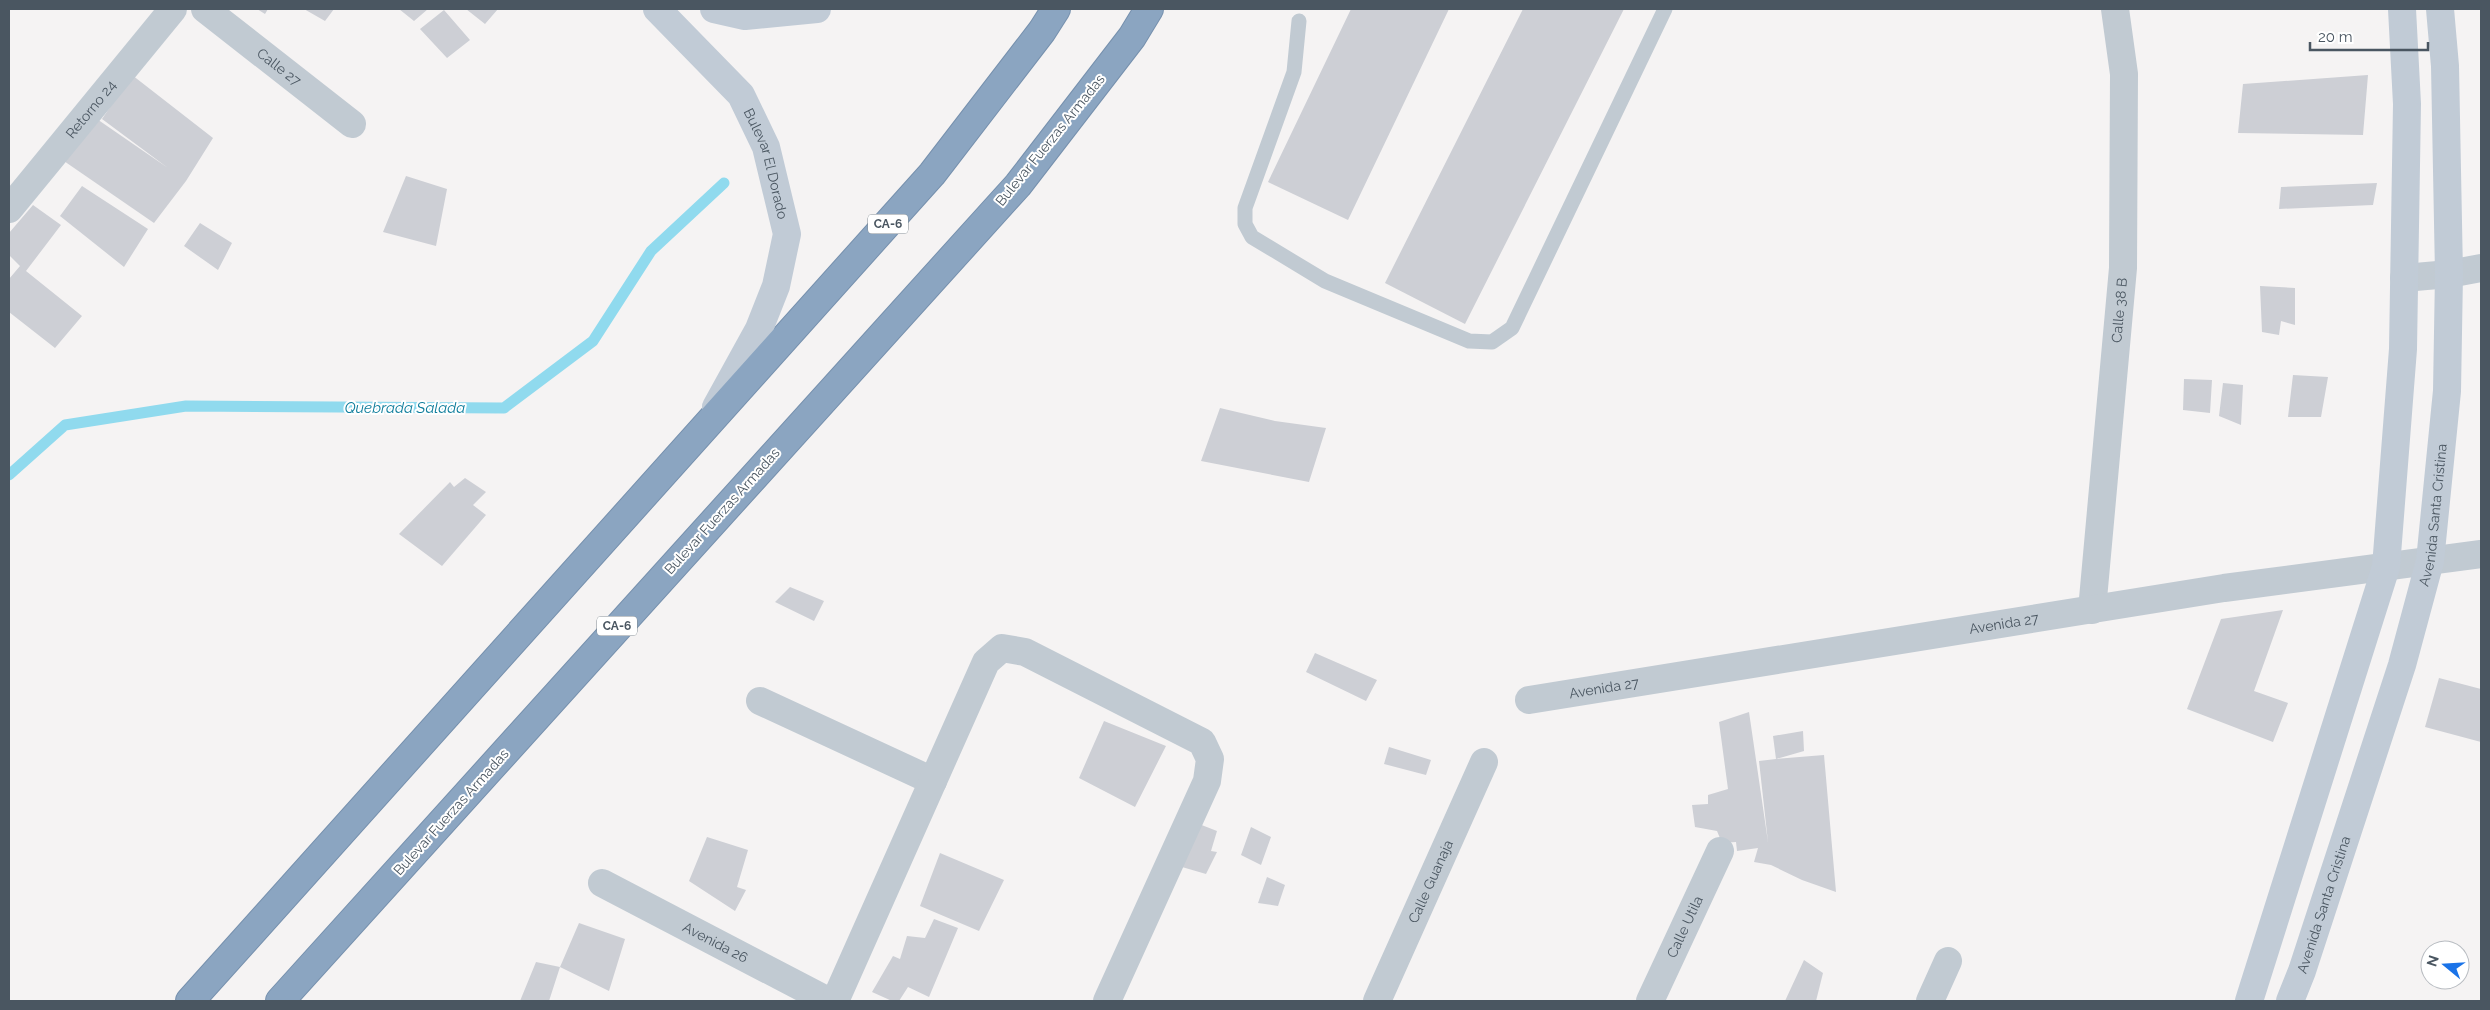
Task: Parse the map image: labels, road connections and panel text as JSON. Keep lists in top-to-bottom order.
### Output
{
  "streets": {
    "highway": ["Bulevar Fuerzas Armadas", "CA-6"],
    "street": [
      "Calle 27",
      "Retorno 24",
      "Bulevar El Dorado",
      "Calle 38 B",
      "Avenida Santa Cristina",
      "Avenida 27",
      "Calle Guanaja",
      "Calle Utila",
      "Avenida 26"
    ]
  },
  "crossings": [
    ["Bulevar El Dorado", "CA-6"],
    ["Calle 38 B", "Avenida 27"],
    ["Avenida Santa Cristina", "Avenida 27"]
  ],
  "water": ["Quebrada Salada"],
  "scale_bar": "20 m",
  "north": "left"
}
